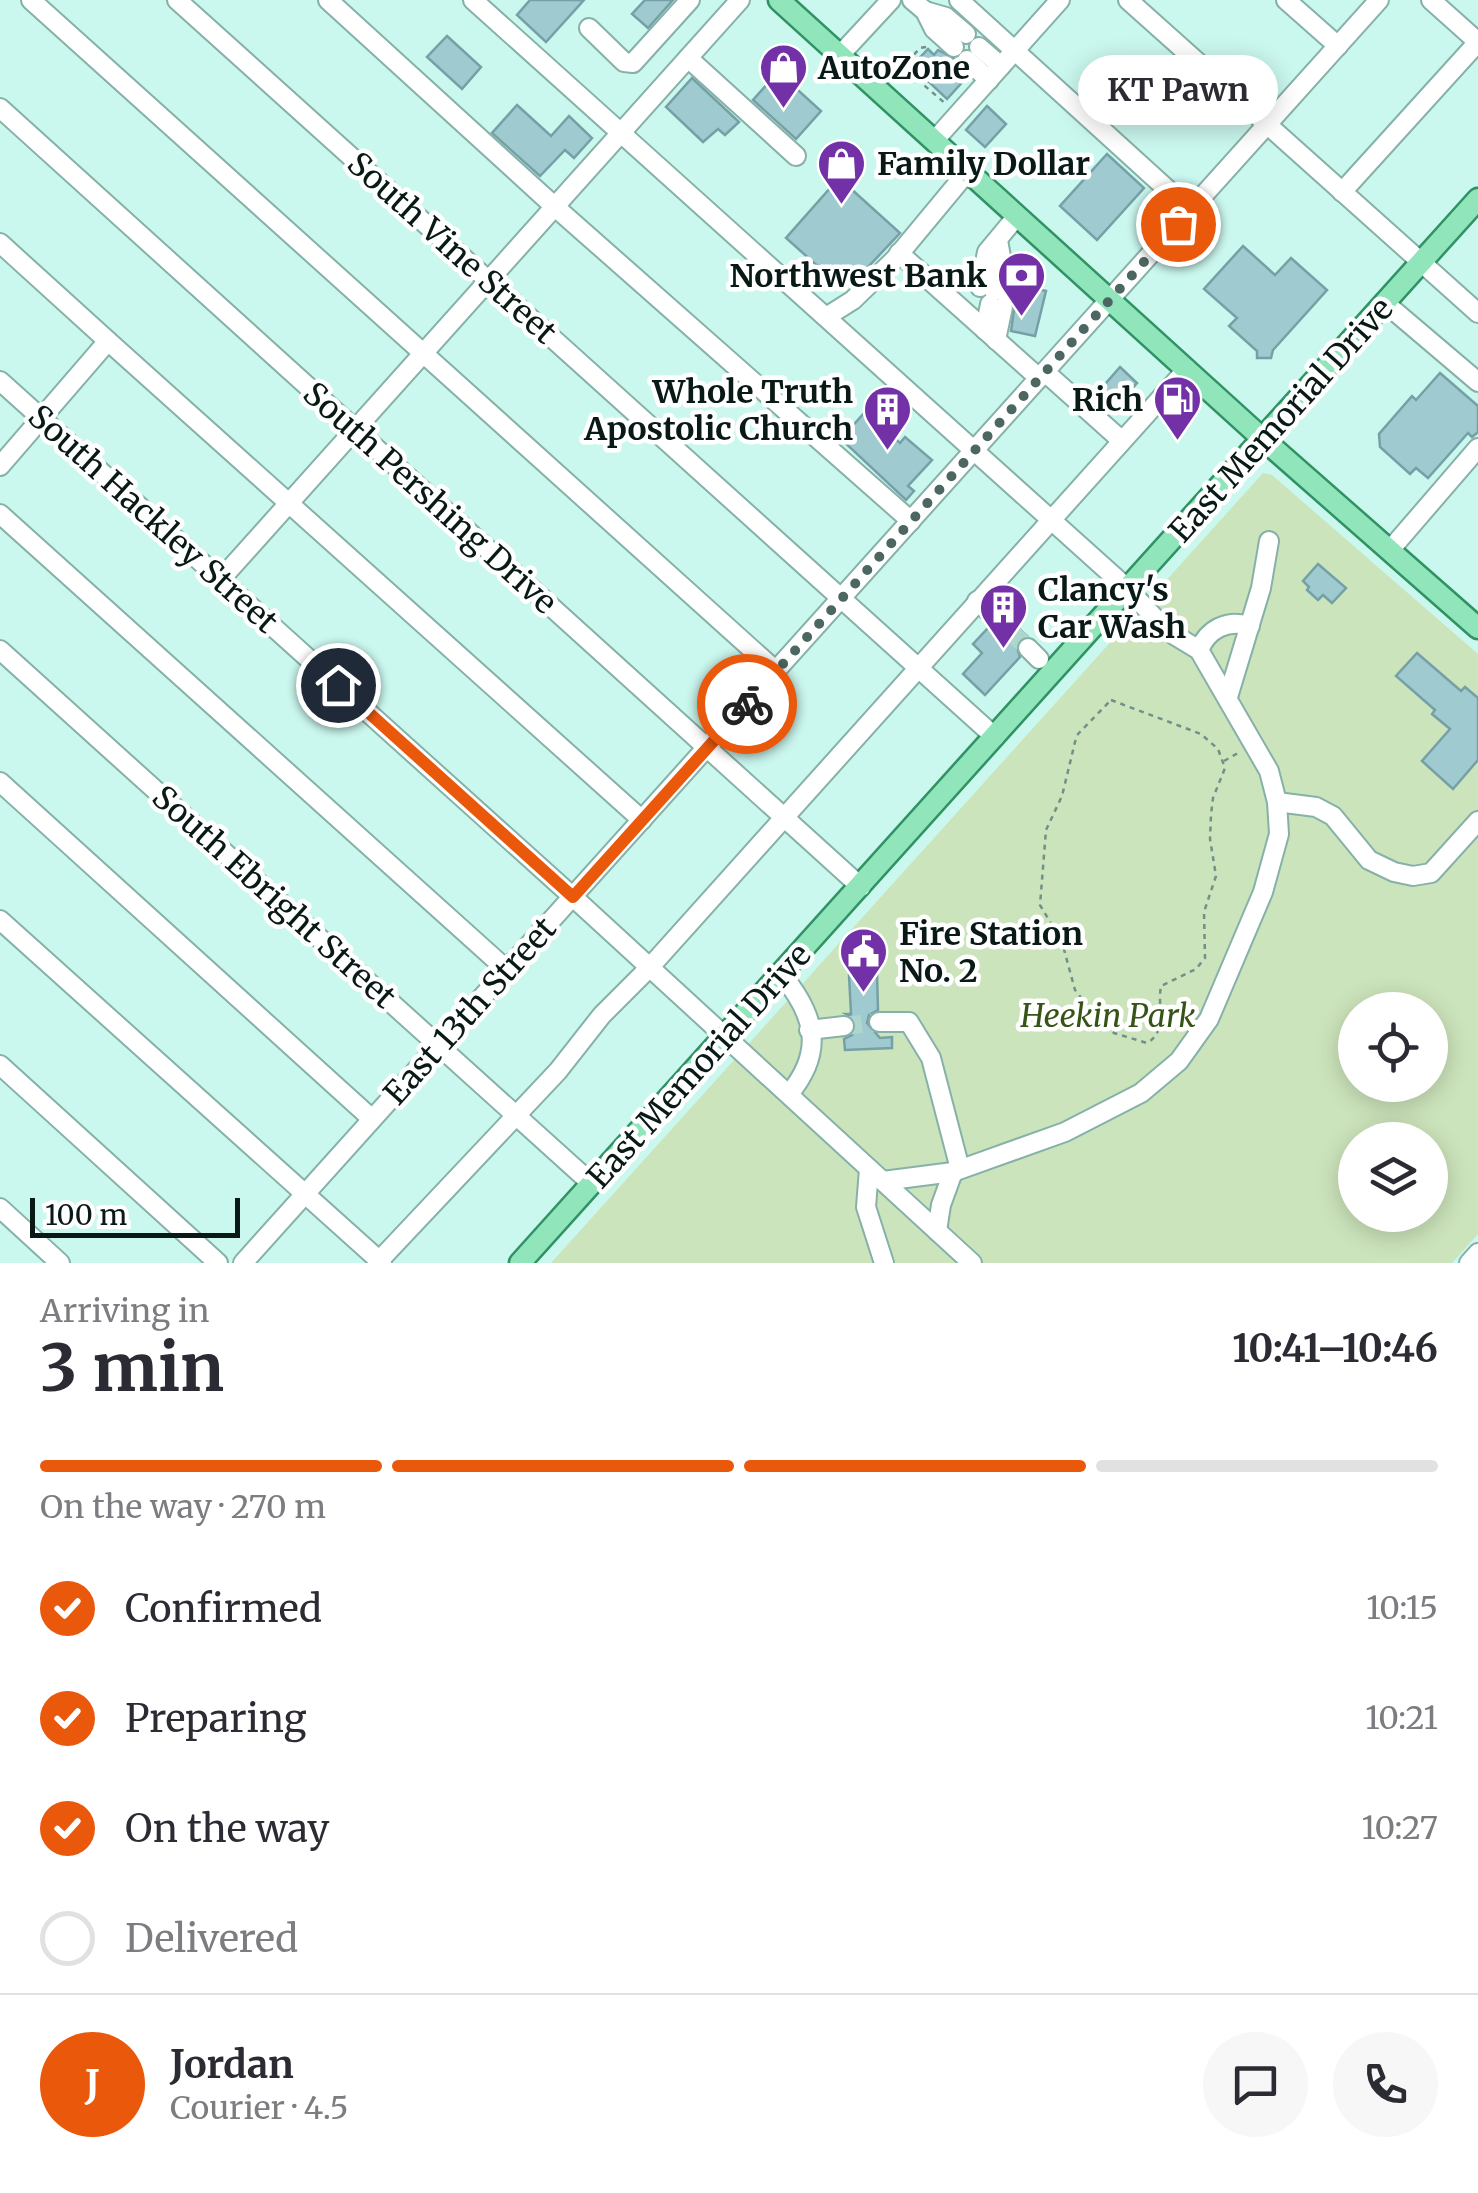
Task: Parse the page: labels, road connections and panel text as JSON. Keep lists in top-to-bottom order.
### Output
{
  "streets": {
    "main road": ["East Memorial Drive"],
    "street": [
      "South Vine Street",
      "South Pershing Drive",
      "South Hackley Street",
      "South Ebright Street",
      "East 13th Street"
    ]
  },
  "crossings": [
    ["South Vine Street", "East Memorial Drive"],
    ["South Vine Street", "East 13th Street"],
    ["East Memorial Drive", "South Pershing Drive"],
    ["East Memorial Drive", "South Hackley Street"],
    ["East Memorial Drive", "South Ebright Street"],
    ["South Pershing Drive", "East 13th Street"],
    ["South Hackley Street", "East 13th Street"],
    ["South Ebright Street", "East 13th Street"]
  ],
  "parks": ["Heekin Park"],
  "places": {
    "shop": ["AutoZone", "Family Dollar"],
    "other": ["KT Pawn"],
    "bank": ["Northwest Bank"],
    "fuel station": ["Rich"],
    "building": ["Whole Truth Apostolic Church", "Clancy's Car Wash"],
    "public building": ["Fire Station No. 2"]
  },
  "scale_bar": "100 m",
  "page": {
    "bubble": "KT Pawn",
    "scale": "100 m",
    "heading": ["3 min", "Arriving in", "10:41–10:46"],
    "panel": ["Jordan", "Courier · 4.5"],
    "bar": "On the way · 270 m",
    "list": [
      ["Confirmed", "10:15"],
      ["Preparing", "10:21"],
      ["On the way", "10:27"],
      "Delivered"
    ],
    "round": "J"
  }
}
